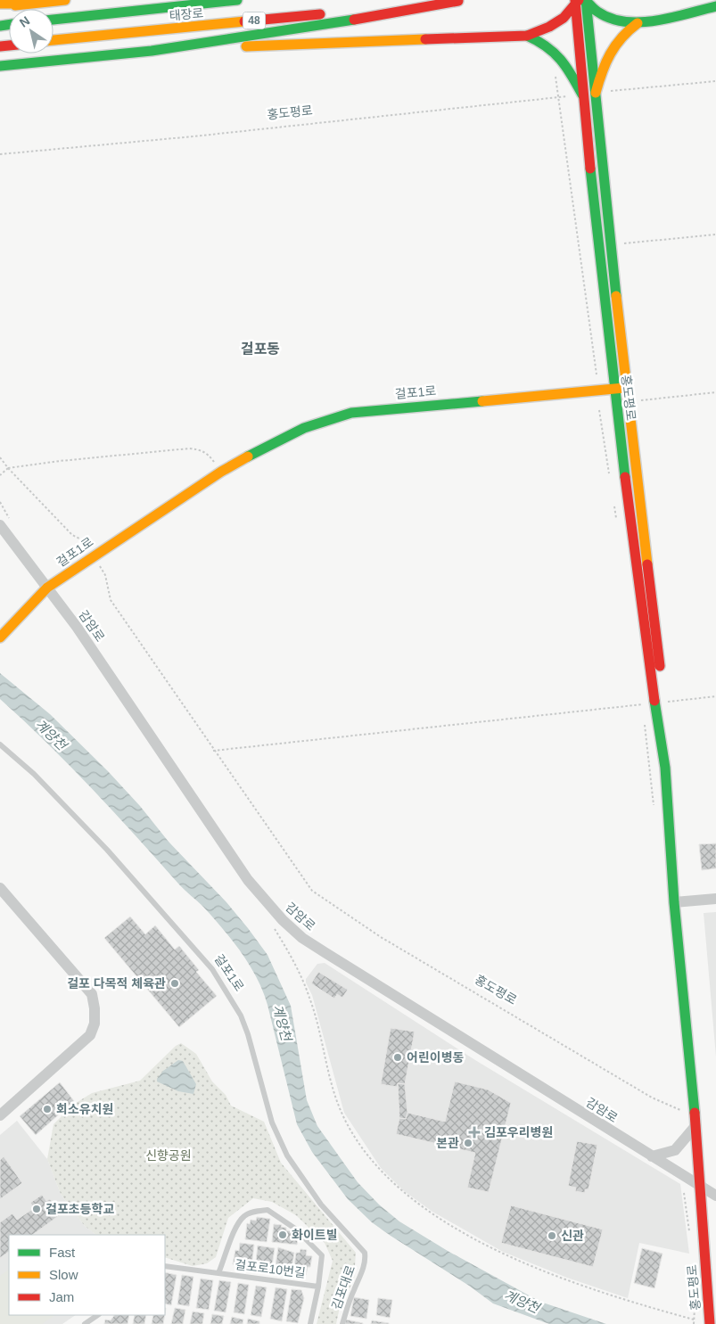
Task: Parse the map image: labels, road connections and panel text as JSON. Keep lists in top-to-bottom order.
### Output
{
  "streets": {
    "main road": [
      "태장로",
      "48",
      "홍도평로",
      "걸포1로"
    ],
    "street": ["감암로"],
    "lane": ["걸포로10번길", "김포대로"]
  },
  "crossings": [
    ["홍도평로", "걸포1로"],
    ["홍도평로", "감암로"],
    ["걸포1로", "감암로"],
    ["걸포1로", "김포대로"]
  ],
  "districts": ["걸포동"],
  "water": ["계양천"],
  "parks": ["신향공원"],
  "places": {
    "other": [
      "걸포 다목적 체육관",
      "어린이병동",
      "회소유치원",
      "본관",
      "걸포초등학교",
      "화이트빌",
      "신관"
    ],
    "health": ["김포우리병원"]
  },
  "legend": ["Fast", "Slow", "Jam"],
  "north": "top left"
}
